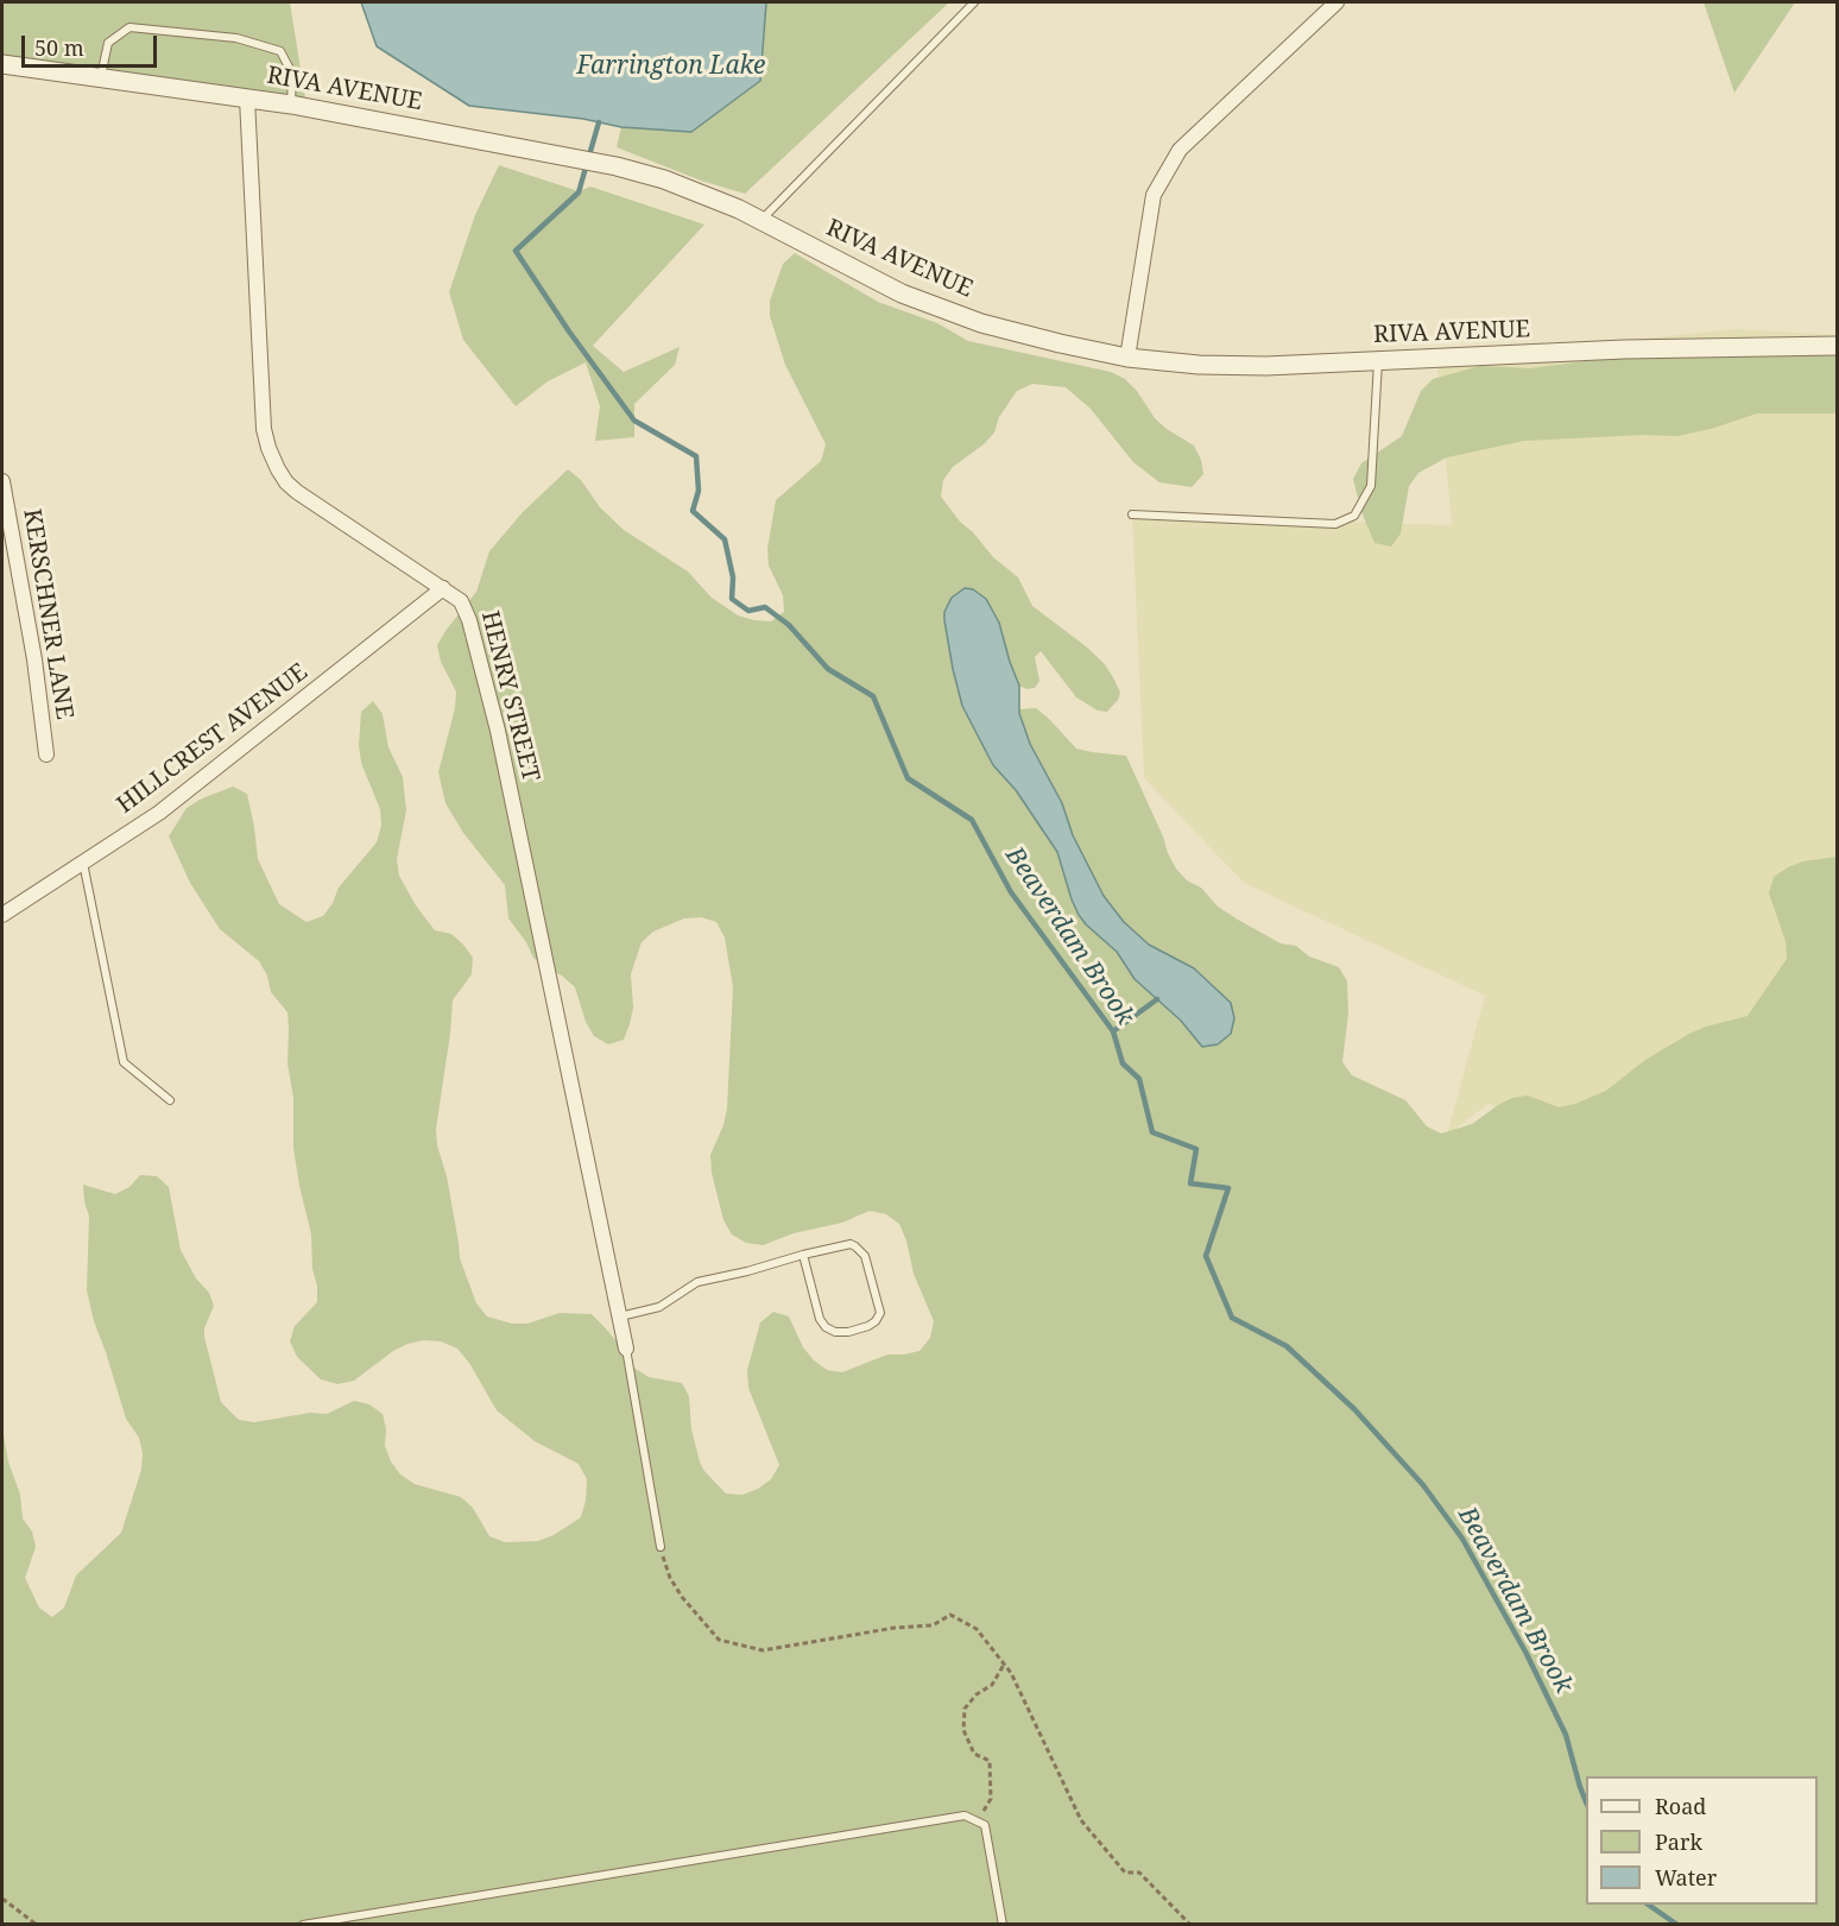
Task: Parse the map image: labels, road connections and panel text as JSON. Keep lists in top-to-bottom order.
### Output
{
  "streets": {
    "street": [
      "RIVA AVENUE",
      "KERSCHNER LANE",
      "HENRY STREET",
      "HILLCREST AVENUE"
    ]
  },
  "crossings": [
    ["RIVA AVENUE", "HENRY STREET"],
    ["HENRY STREET", "HILLCREST AVENUE"]
  ],
  "water": ["Farrington Lake", "Beaverdam Brook"],
  "legend": ["Road", "Park", "Water"],
  "scale_bar": "50 m"
}
